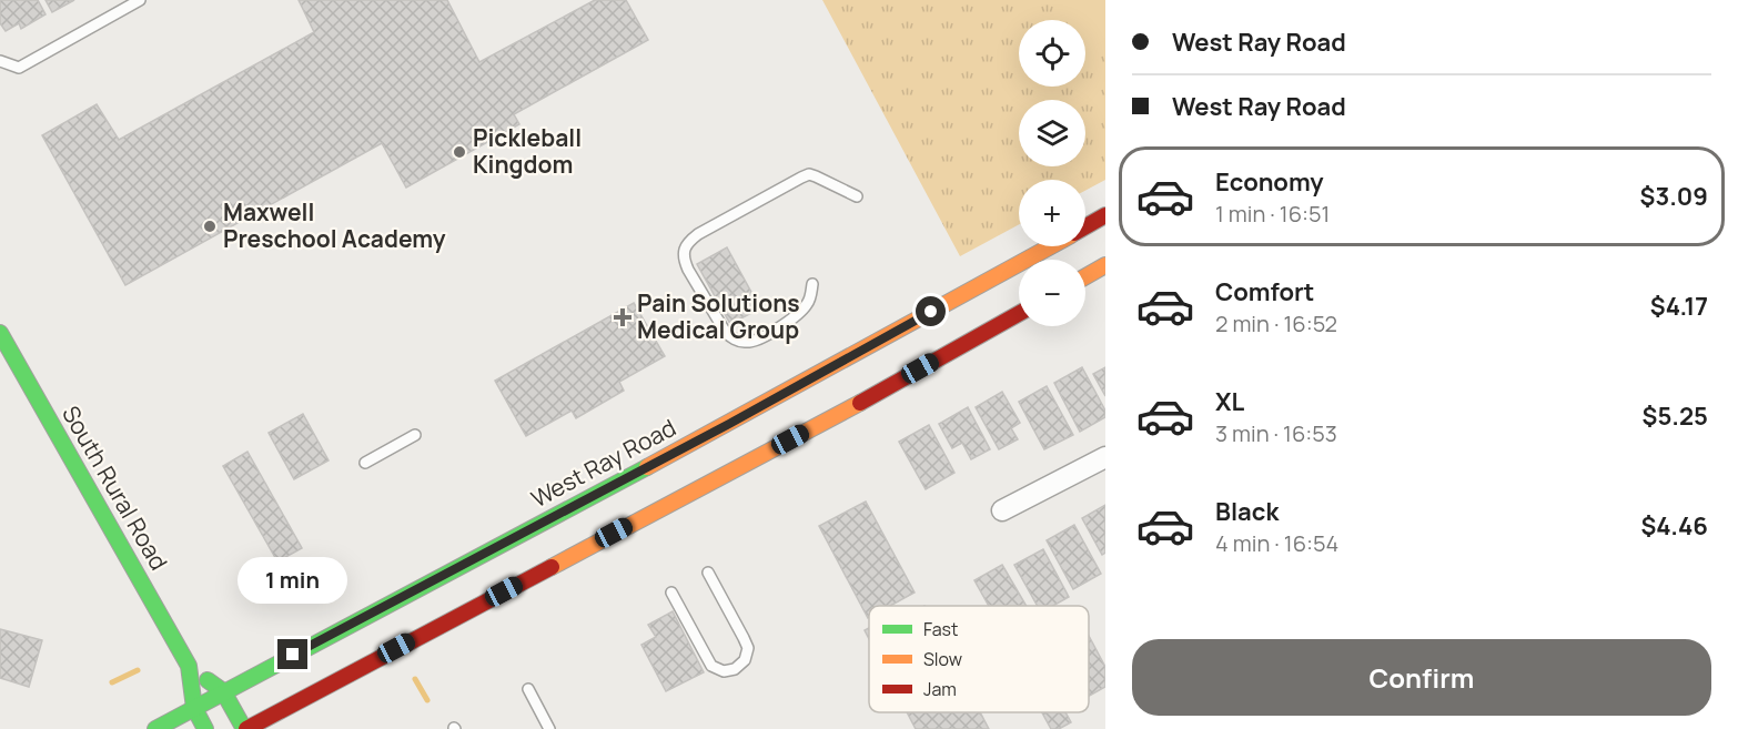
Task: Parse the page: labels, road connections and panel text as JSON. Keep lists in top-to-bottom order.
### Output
{
  "streets": {
    "main road": ["West Ray Road", "South Rural Road"]
  },
  "crossings": [
    ["West Ray Road", "South Rural Road"]
  ],
  "places": {
    "other": ["Pickleball Kingdom", "Maxwell Preschool Academy"],
    "health": ["Pain Solutions Medical Group"]
  },
  "legend": ["Fast", "Slow", "Jam"],
  "page": {
    "banner": ["West Ray Road", "West Ray Road"],
    "map_buttons": ["+", "−"],
    "list": [
      {
        "name": "Economy",
        "note": "1 min · 16:51",
        "value": "$3.09"
      },
      {
        "name": "Comfort",
        "note": "2 min · 16:52",
        "value": "$4.17"
      },
      {
        "name": "XL",
        "note": "3 min · 16:53",
        "value": "$5.25"
      },
      {
        "name": "Black",
        "note": "4 min · 16:54",
        "value": "$4.46"
      }
    ],
    "bubble": "1 min",
    "buttons": "Confirm"
  }
}
